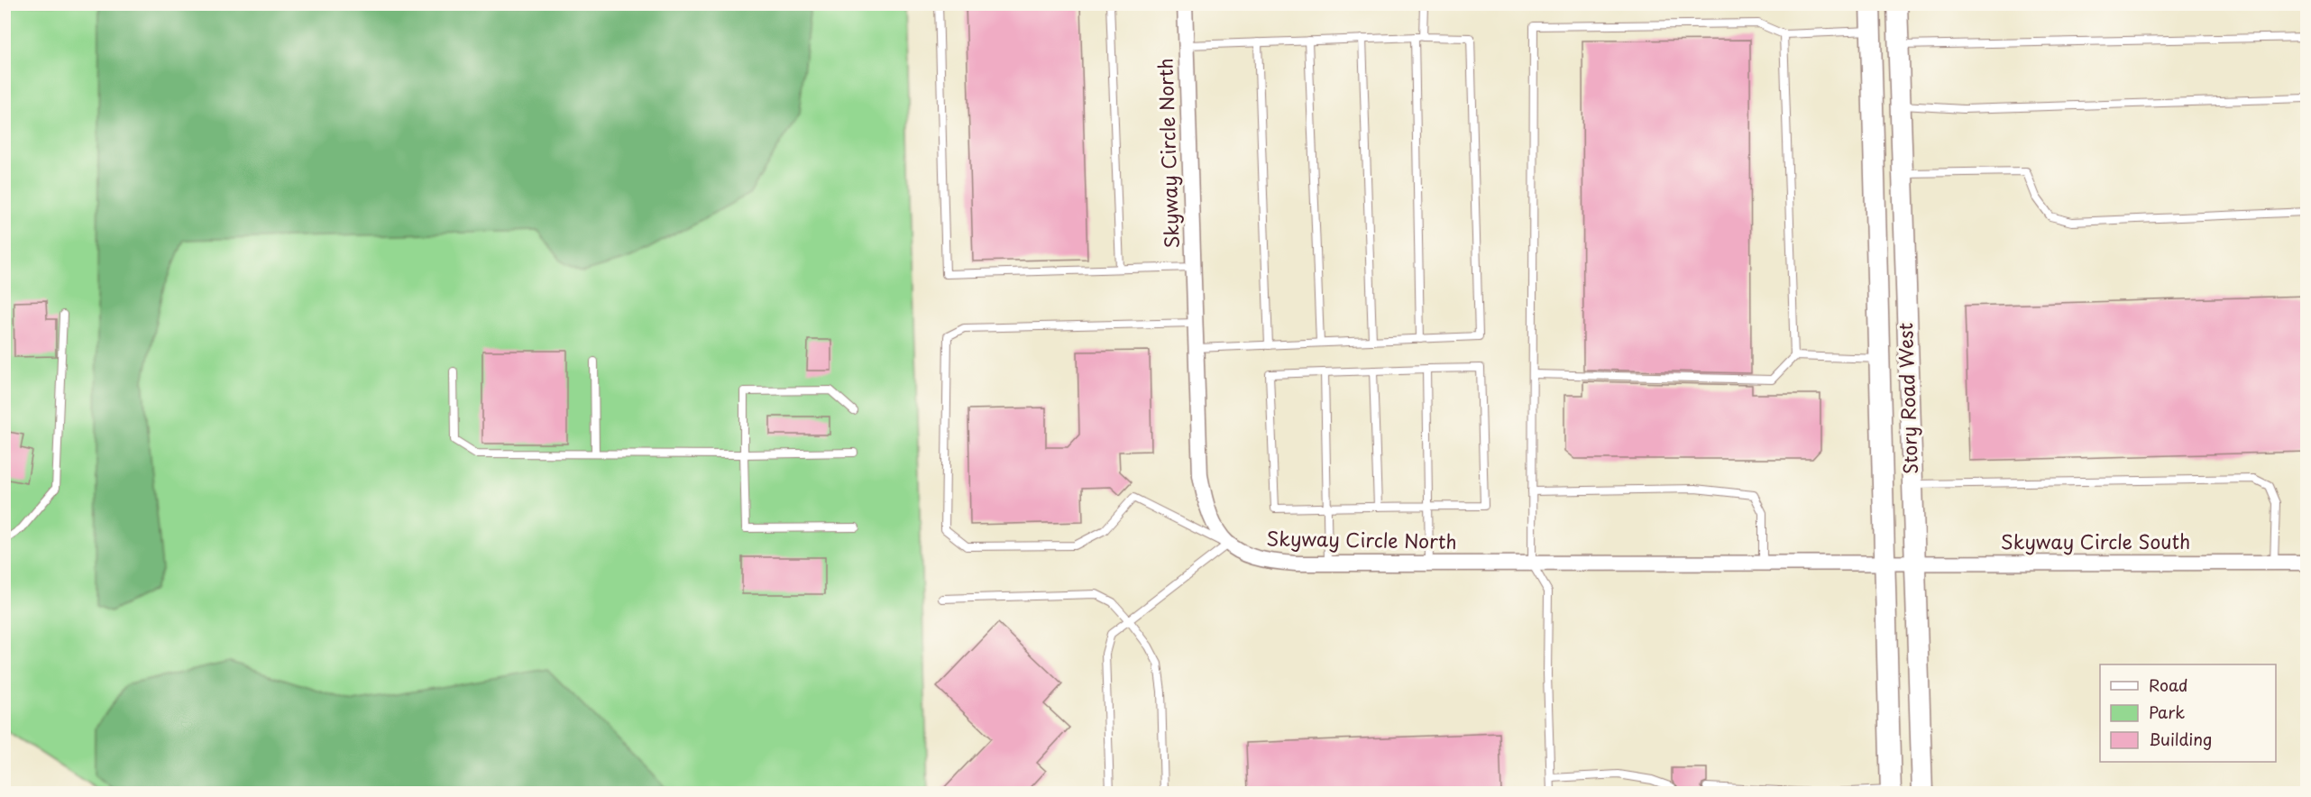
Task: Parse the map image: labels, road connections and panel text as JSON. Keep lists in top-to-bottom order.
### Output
{
  "streets": {
    "street": ["Skyway Circle North", "Story Road West", "Skyway Circle South"]
  },
  "crossings": [
    ["Skyway Circle North", "Story Road West"],
    ["Skyway Circle North", "Skyway Circle South"],
    ["Story Road West", "Skyway Circle South"]
  ],
  "legend": ["Road", "Park", "Building"]
}
